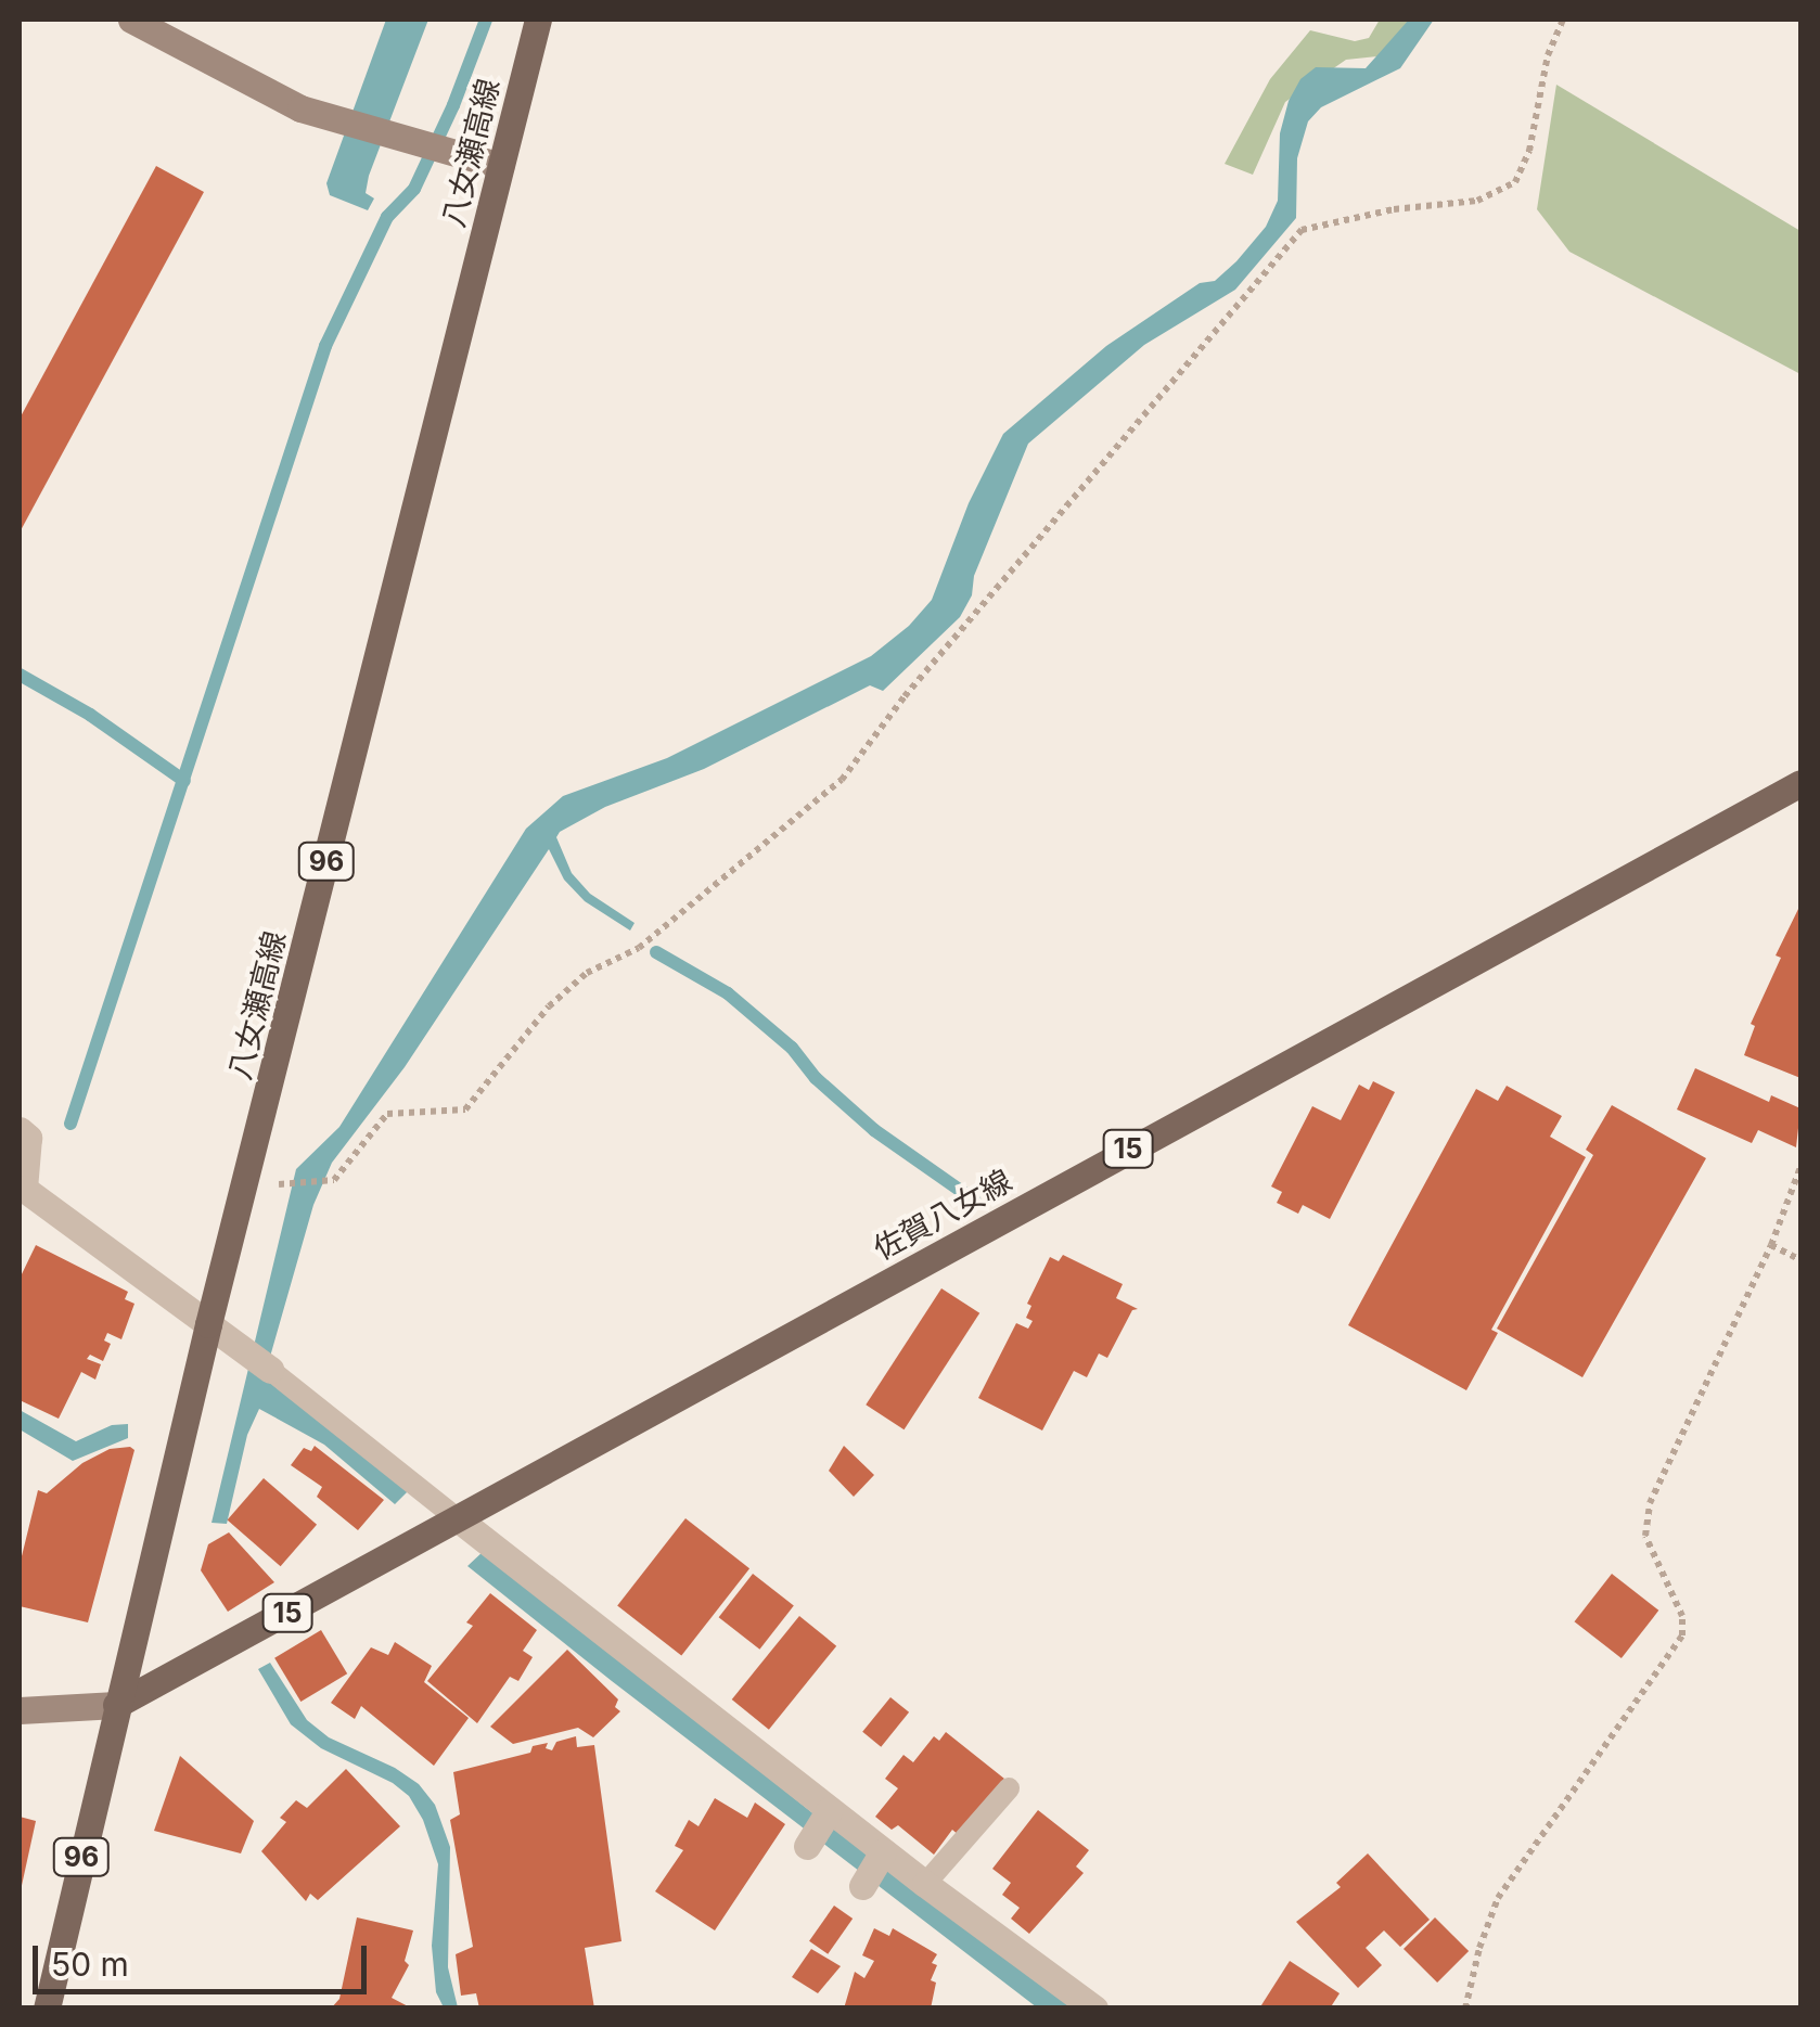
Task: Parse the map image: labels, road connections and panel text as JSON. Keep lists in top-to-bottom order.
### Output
{
  "streets": {
    "main road": [
      "八女瀬高線",
      "96",
      "15",
      "佐賀八女線"
    ]
  },
  "crossings": [
    ["八女瀬高線", "佐賀八女線"]
  ],
  "scale_bar": "50 m"
}
